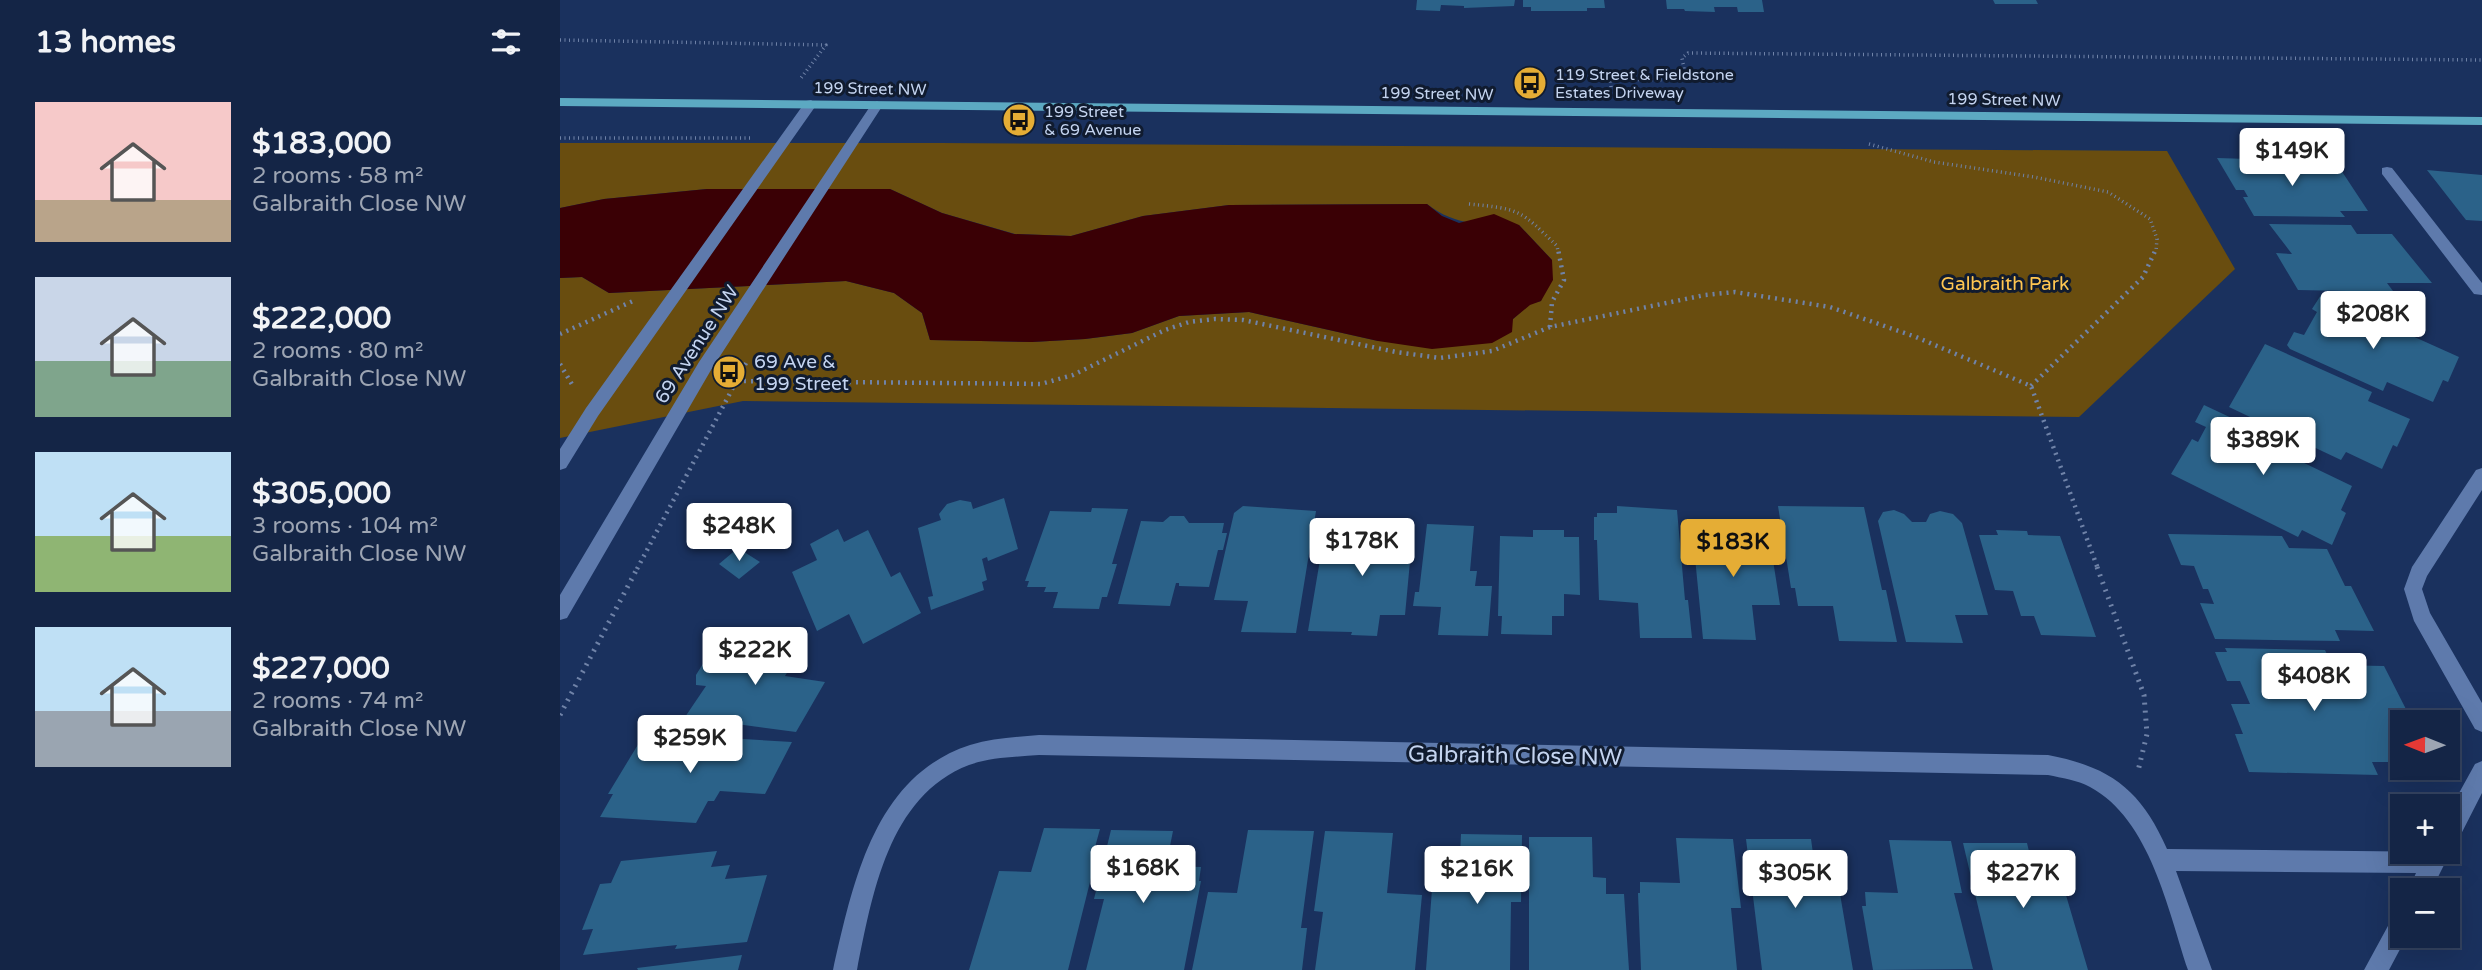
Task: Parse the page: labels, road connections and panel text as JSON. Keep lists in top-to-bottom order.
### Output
{
  "streets": {
    "main road": ["199 Street NW"],
    "street": ["69 Avenue NW", "Galbraith Close NW"]
  },
  "crossings": [
    ["199 Street NW", "69 Avenue NW"]
  ],
  "parks": ["Galbraith Park"],
  "places": {
    "bus stop": ["119 Street & Fieldstone Estates Driveway", "199 Street & 69 Avenue", "69 Ave & 199 Street"]
  },
  "north": "left",
  "page": {
    "heading": "13 homes",
    "list": [
      {
        "name": "$183,000",
        "note": "2 rooms · 58 m² · Galbraith Close NW"
      },
      {
        "name": "$222,000",
        "note": "2 rooms · 80 m² · Galbraith Close NW"
      },
      {
        "name": "$305,000",
        "note": "3 rooms · 104 m² · Galbraith Close NW"
      },
      {
        "name": "$227,000",
        "note": "2 rooms · 74 m² · Galbraith Close NW"
      }
    ],
    "price": [
      "$149K",
      "$208K",
      "$389K",
      "$248K",
      "$178K",
      "$183K",
      "$222K",
      "$408K",
      "$259K",
      "$168K",
      "$216K",
      "$305K",
      "$227K"
    ],
    "map_buttons": ["+", "−"]
  }
}
